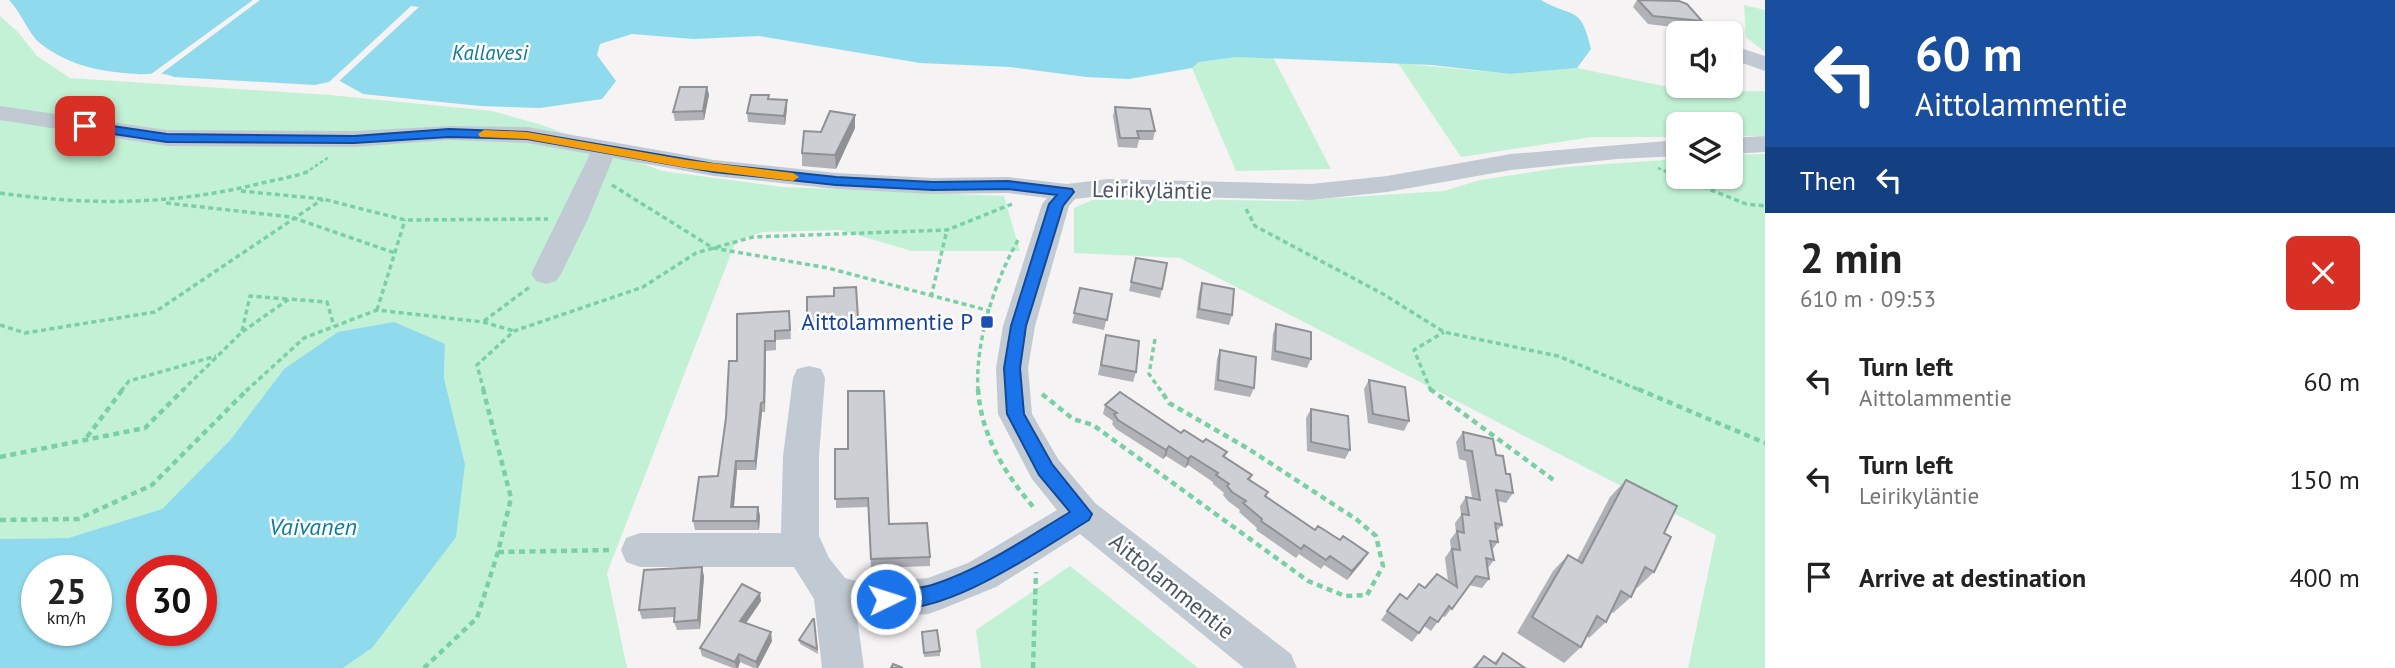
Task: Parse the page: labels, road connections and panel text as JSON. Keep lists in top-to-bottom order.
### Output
{
  "streets": {
    "street": ["Leirikyläntie", "Aittolammentie"]
  },
  "crossings": [
    ["Leirikyläntie", "Aittolammentie"]
  ],
  "water": ["Kallavesi", "Vaivanen"],
  "places": {
    "transit": ["Aittolammentie P"]
  },
  "page": {
    "turn": ["60 m", "Aittolammentie"],
    "then": "Then",
    "heading": ["2 min", "610 m · 09:53"],
    "list": [
      {
        "name": "Turn left",
        "note": "Aittolammentie",
        "value": "60 m"
      },
      {
        "name": "Turn left",
        "note": "Leirikyläntie",
        "value": "150 m"
      },
      {
        "name": "Arrive at destination",
        "value": "400 m"
      }
    ],
    "speed": "25 km/h",
    "limit": "30"
  }
}
